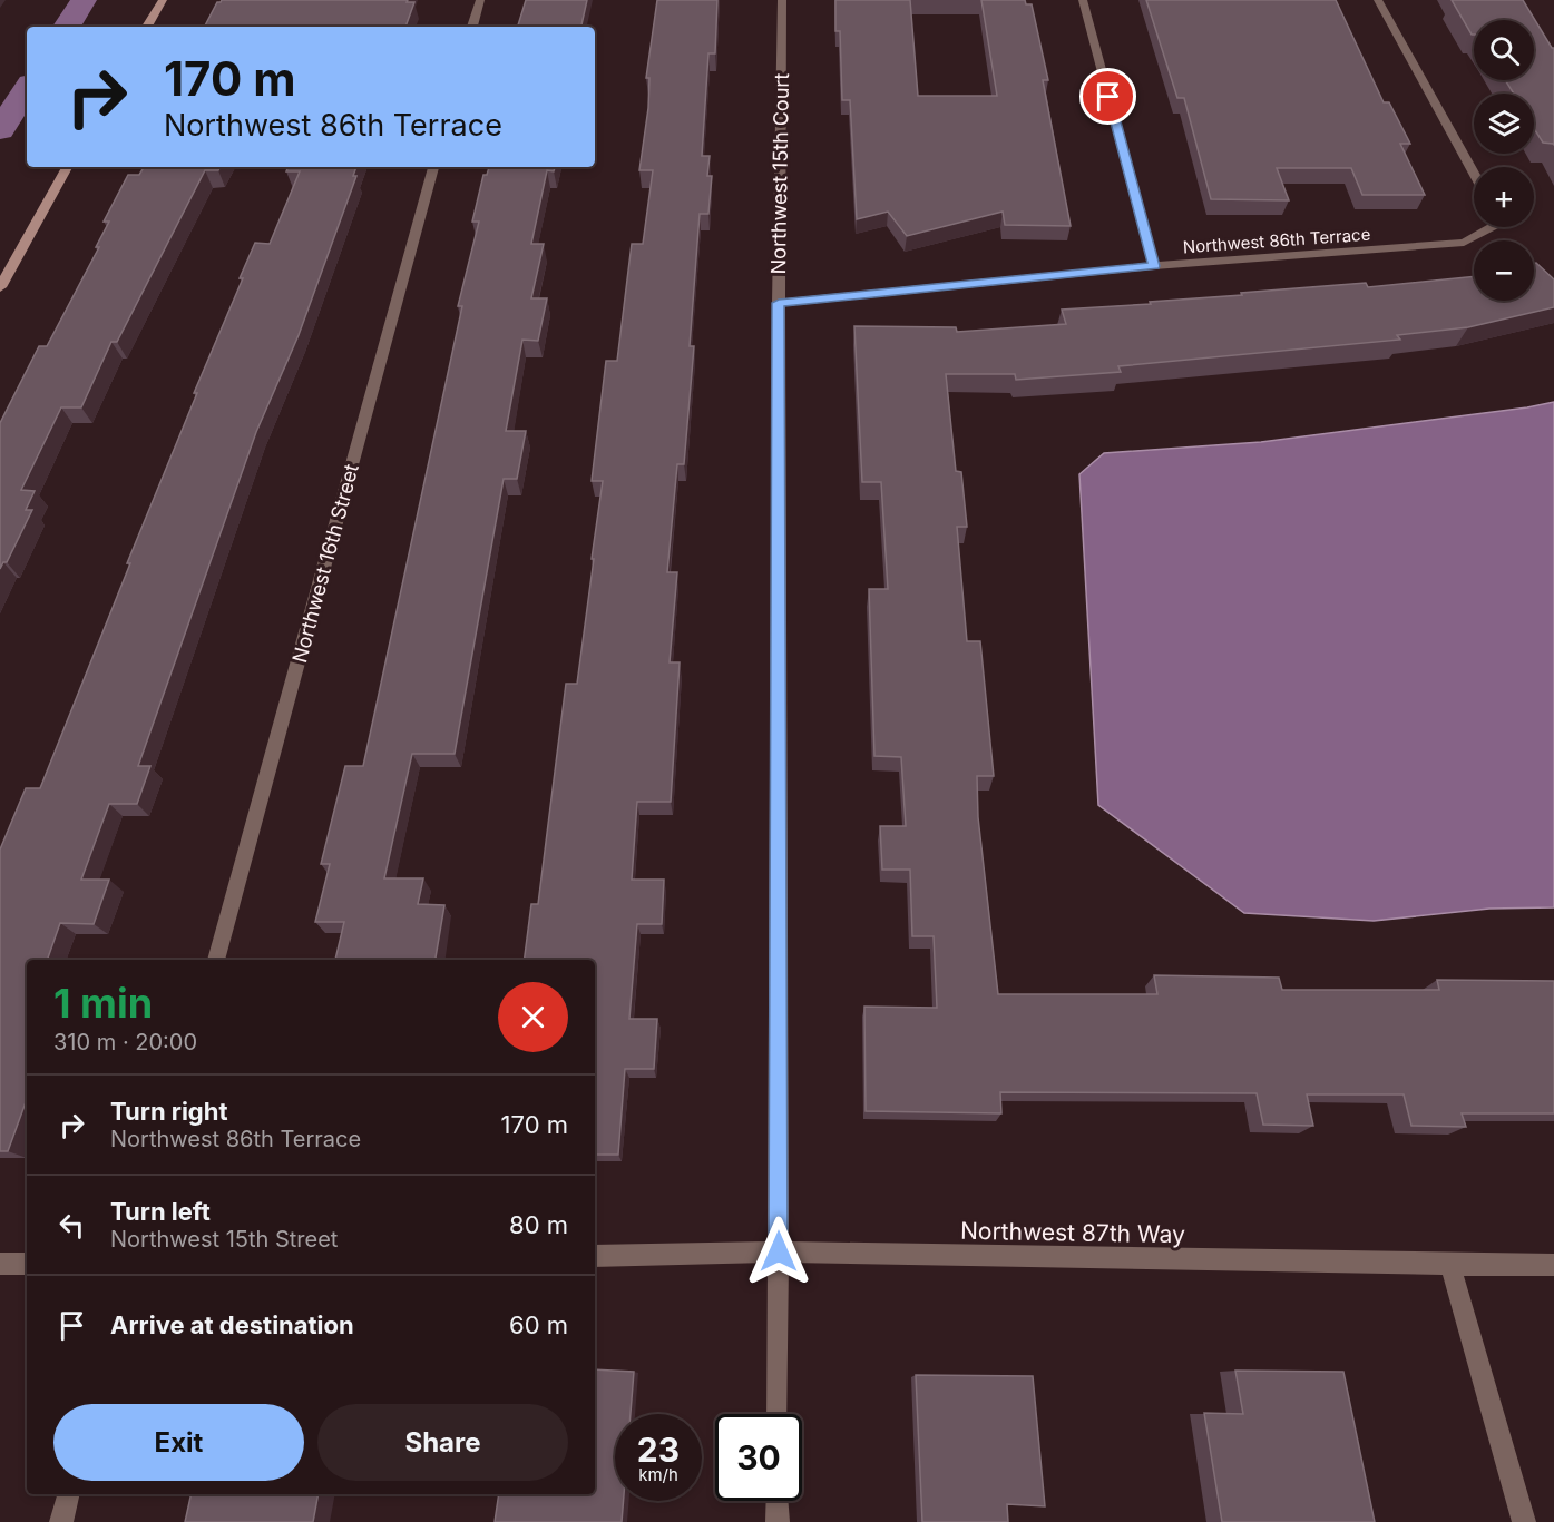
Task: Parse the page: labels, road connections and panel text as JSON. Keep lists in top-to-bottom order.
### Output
{
  "streets": {
    "street": [
      "Northwest 15th Court",
      "Northwest 86th Terrace",
      "Northwest 16th Street",
      "Northwest 87th Way"
    ]
  },
  "crossings": [
    ["Northwest 15th Court", "Northwest 86th Terrace"],
    ["Northwest 15th Court", "Northwest 87th Way"]
  ],
  "page": {
    "map_buttons": ["+", "−"],
    "turn": ["170 m", "Northwest 86th Terrace"],
    "heading": ["1 min", "310 m · 20:00"],
    "list": [
      {
        "name": "Turn right",
        "note": "Northwest 86th Terrace",
        "value": "170 m"
      },
      {
        "name": "Turn left",
        "note": "Northwest 15th Street",
        "value": "80 m"
      },
      {
        "name": "Arrive at destination",
        "value": "60 m"
      }
    ],
    "buttons": ["Exit", "Share"],
    "speed": "23 km/h",
    "limit": "30"
  }
}
